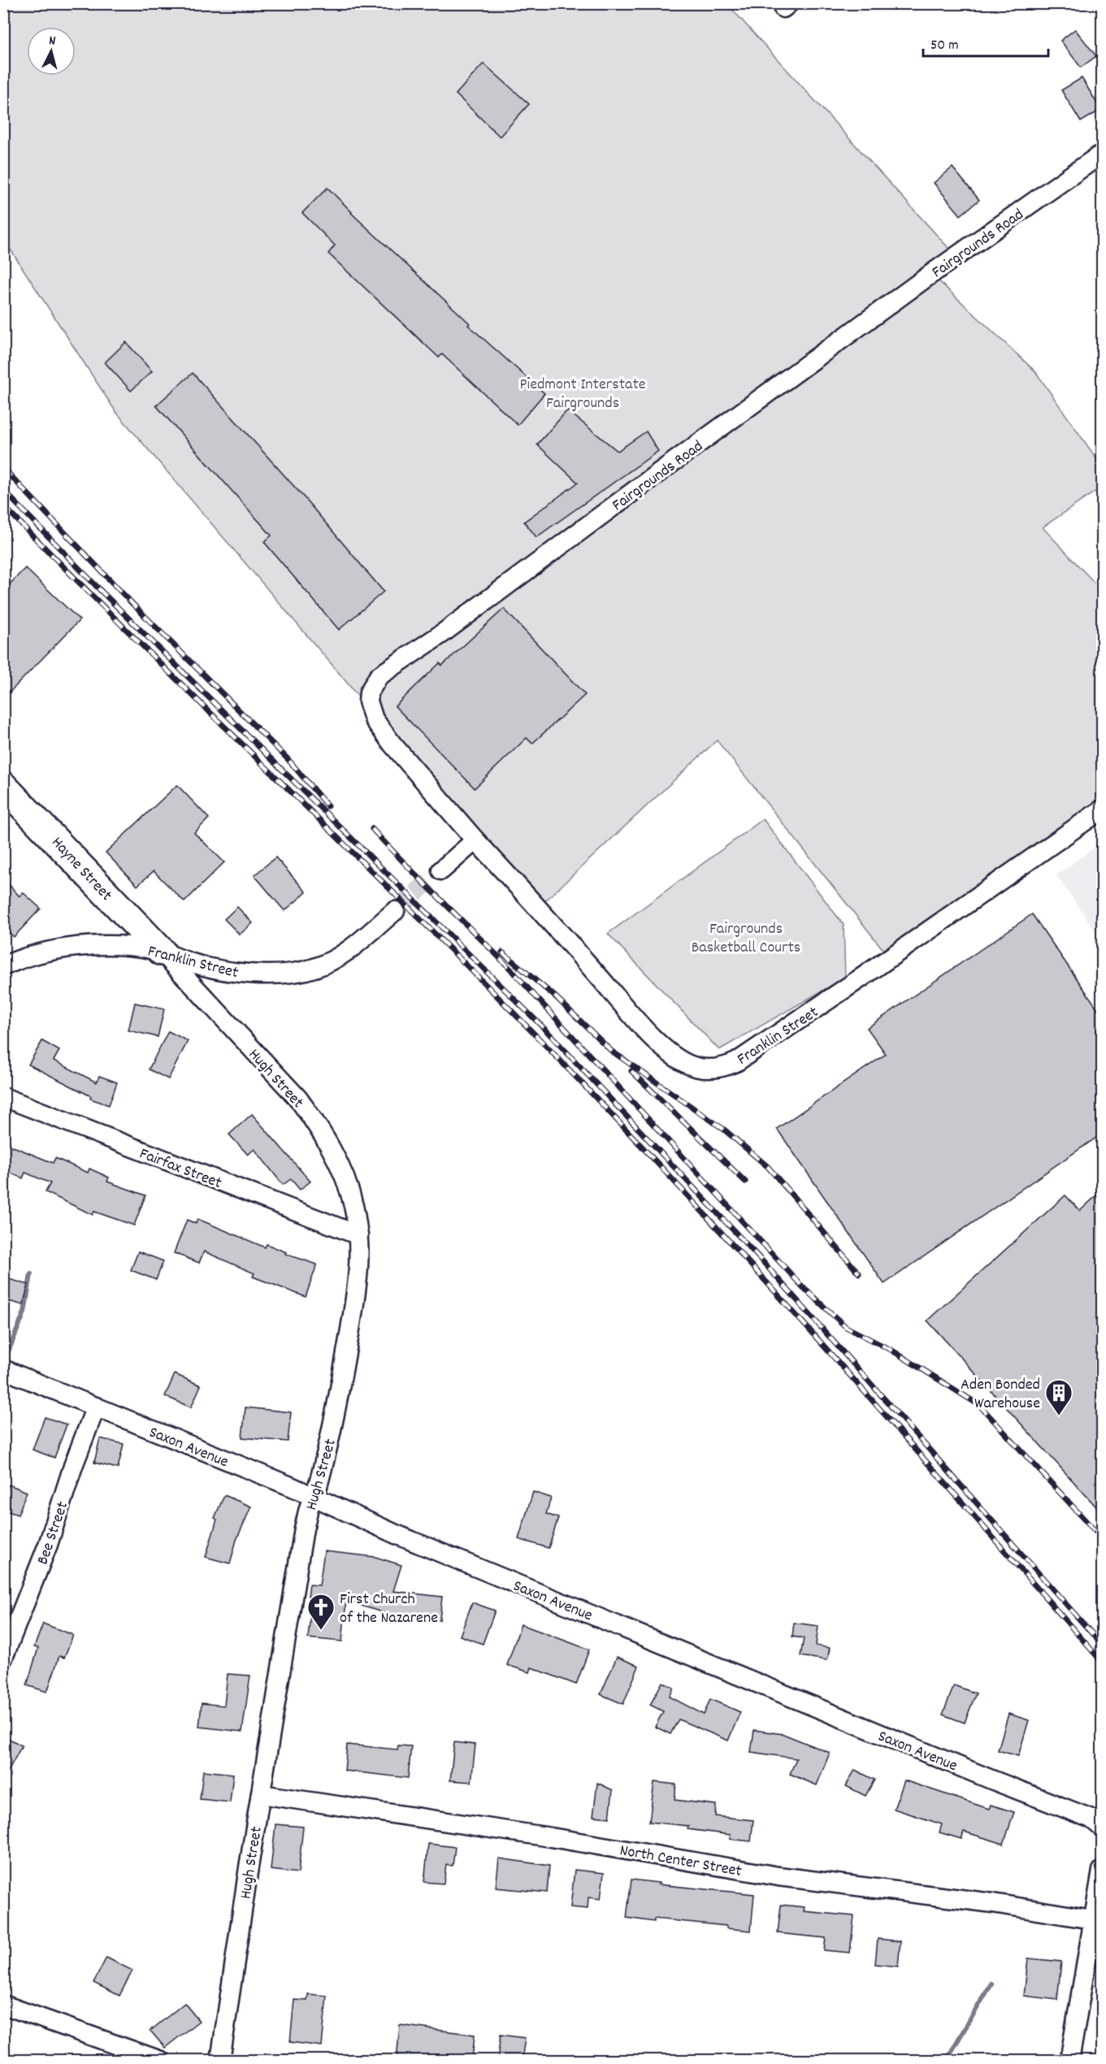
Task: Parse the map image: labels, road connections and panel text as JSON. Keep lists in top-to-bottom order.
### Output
{
  "streets": {
    "street": [
      "Fairgrounds Road",
      "Hayne Street",
      "Franklin Street",
      "Hugh Street",
      "Fairfax Street",
      "Saxon Avenue",
      "Bee Street",
      "North Center Street"
    ]
  },
  "crossings": [
    ["Fairgrounds Road", "Franklin Street"],
    ["Hayne Street", "Franklin Street"],
    ["Hayne Street", "Hugh Street"],
    ["Franklin Street", "Hugh Street"],
    ["Hugh Street", "Fairfax Street"],
    ["Hugh Street", "Saxon Avenue"],
    ["Hugh Street", "North Center Street"],
    ["Saxon Avenue", "Bee Street"]
  ],
  "parks": ["Piedmont Interstate Fairgrounds", "Fairgrounds Basketball Courts"],
  "places": {
    "building": ["Aden Bonded Warehouse"],
    "church": ["First Church of the Nazarene"]
  },
  "scale_bar": "50 m",
  "north": "top"
}
